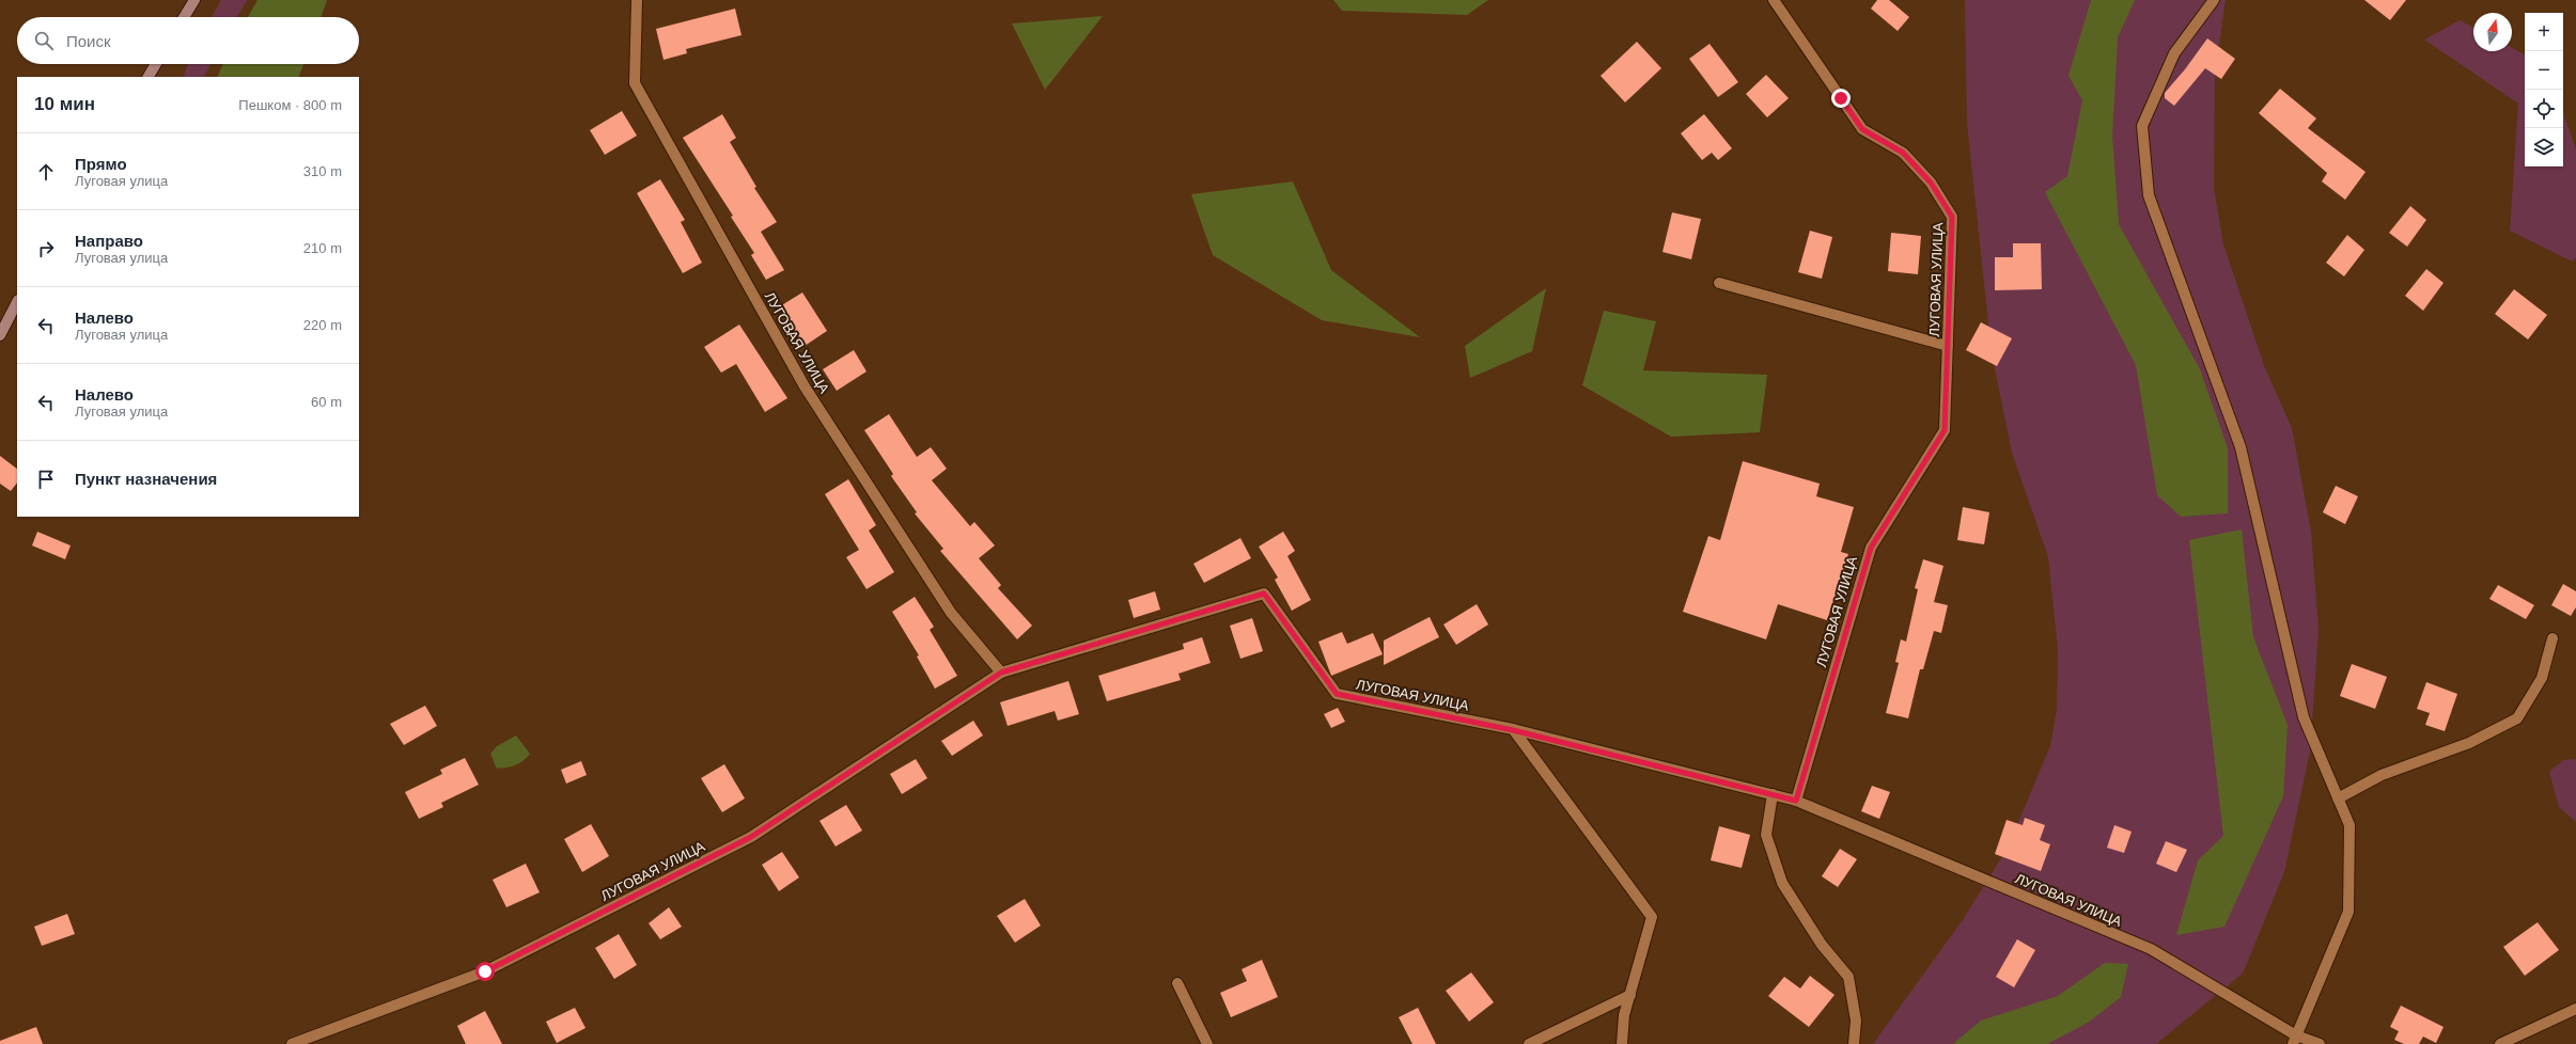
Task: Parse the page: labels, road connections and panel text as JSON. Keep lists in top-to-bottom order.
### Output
{
  "streets": {
    "street": ["ЛУГОВАЯ УЛИЦА"]
  },
  "north": "top",
  "page": {
    "map_buttons": ["+", "−"],
    "search": "Поиск",
    "heading": ["10 мин", "Пешком · 800 m"],
    "list": [
      ["Прямо", "Луговая улица", "310 m"],
      ["Направо", "Луговая улица", "210 m"],
      ["Налево", "Луговая улица", "220 m"],
      ["Налево", "Луговая улица", "60 m"],
      "Пункт назначения"
    ]
  }
}
